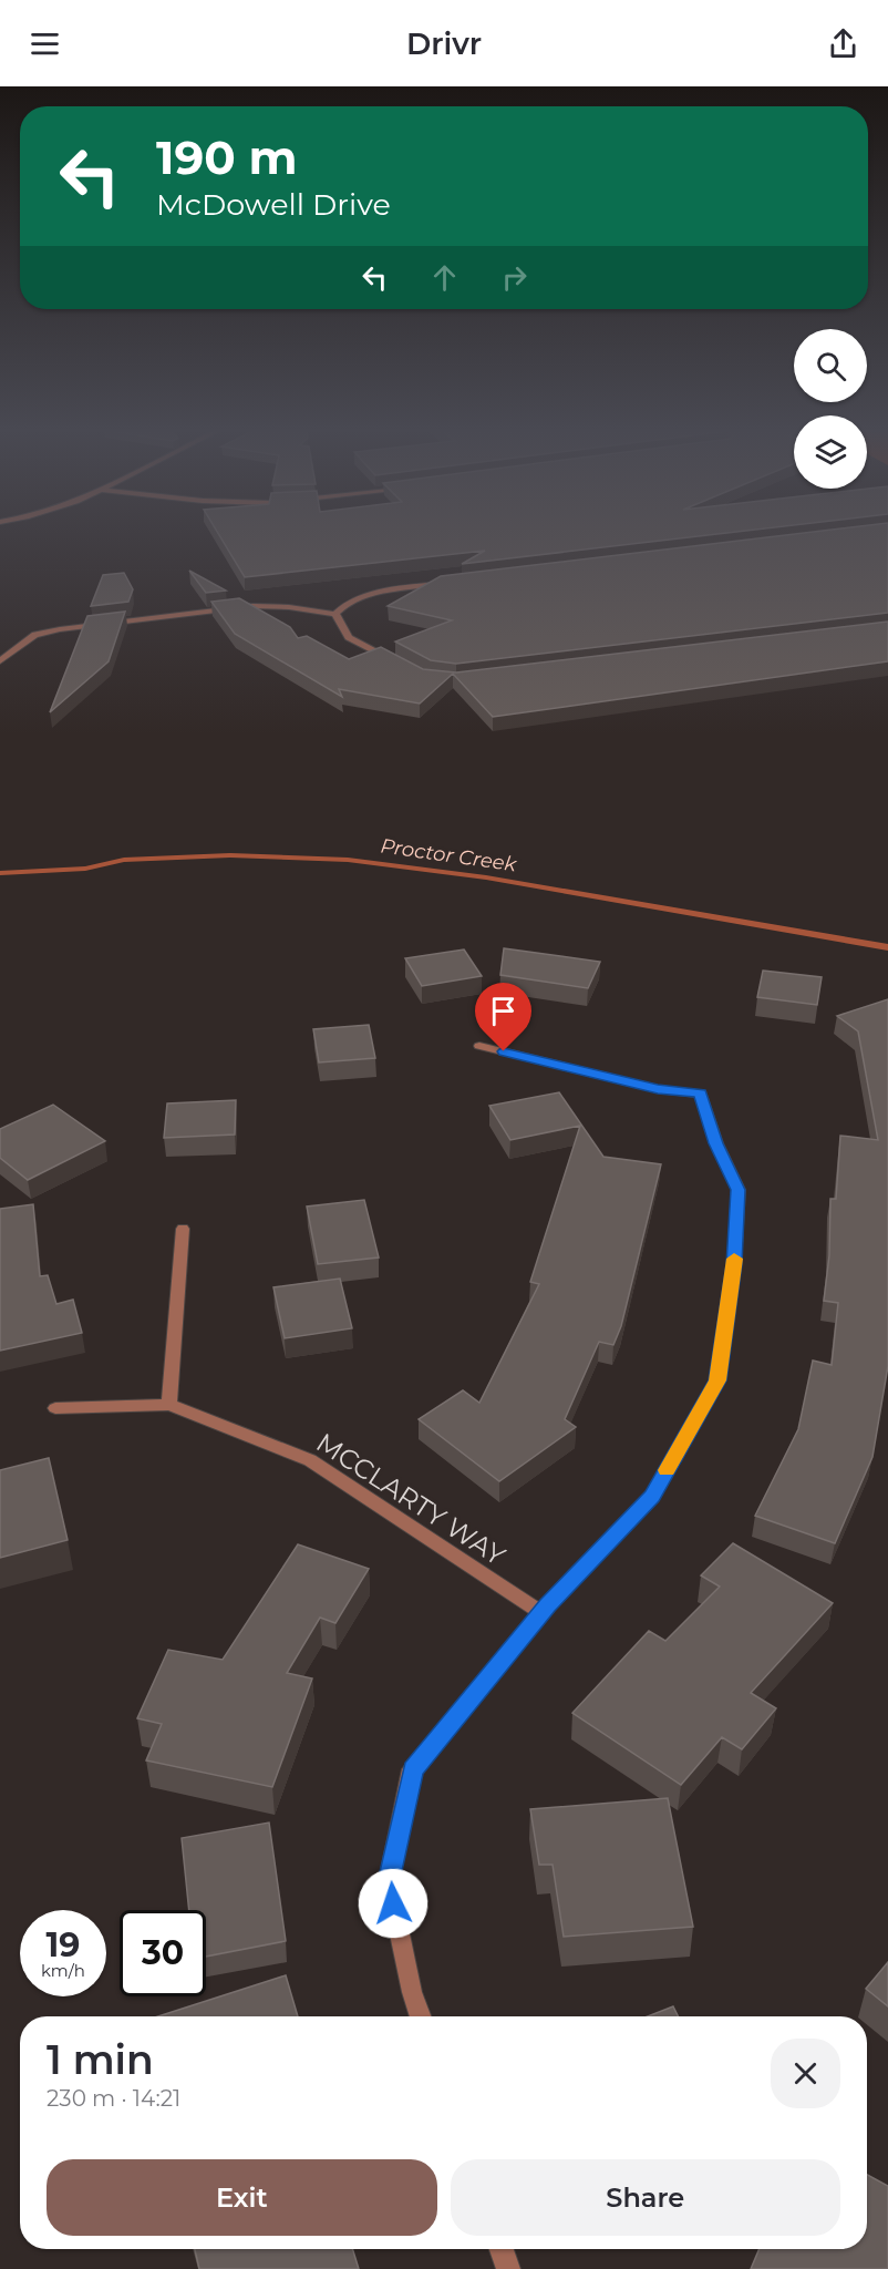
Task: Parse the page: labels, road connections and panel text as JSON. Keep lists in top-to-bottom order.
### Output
{
  "streets": {
    "street": ["MCCLARTY WAY"]
  },
  "water": ["Proctor Creek"],
  "page": {
    "header": "Drivr",
    "turn": ["190 m", "McDowell Drive"],
    "speed": "19 km/h",
    "limit": "30",
    "heading": ["1 min", "230 m · 14:21"],
    "buttons": ["Exit", "Share"]
  }
}
